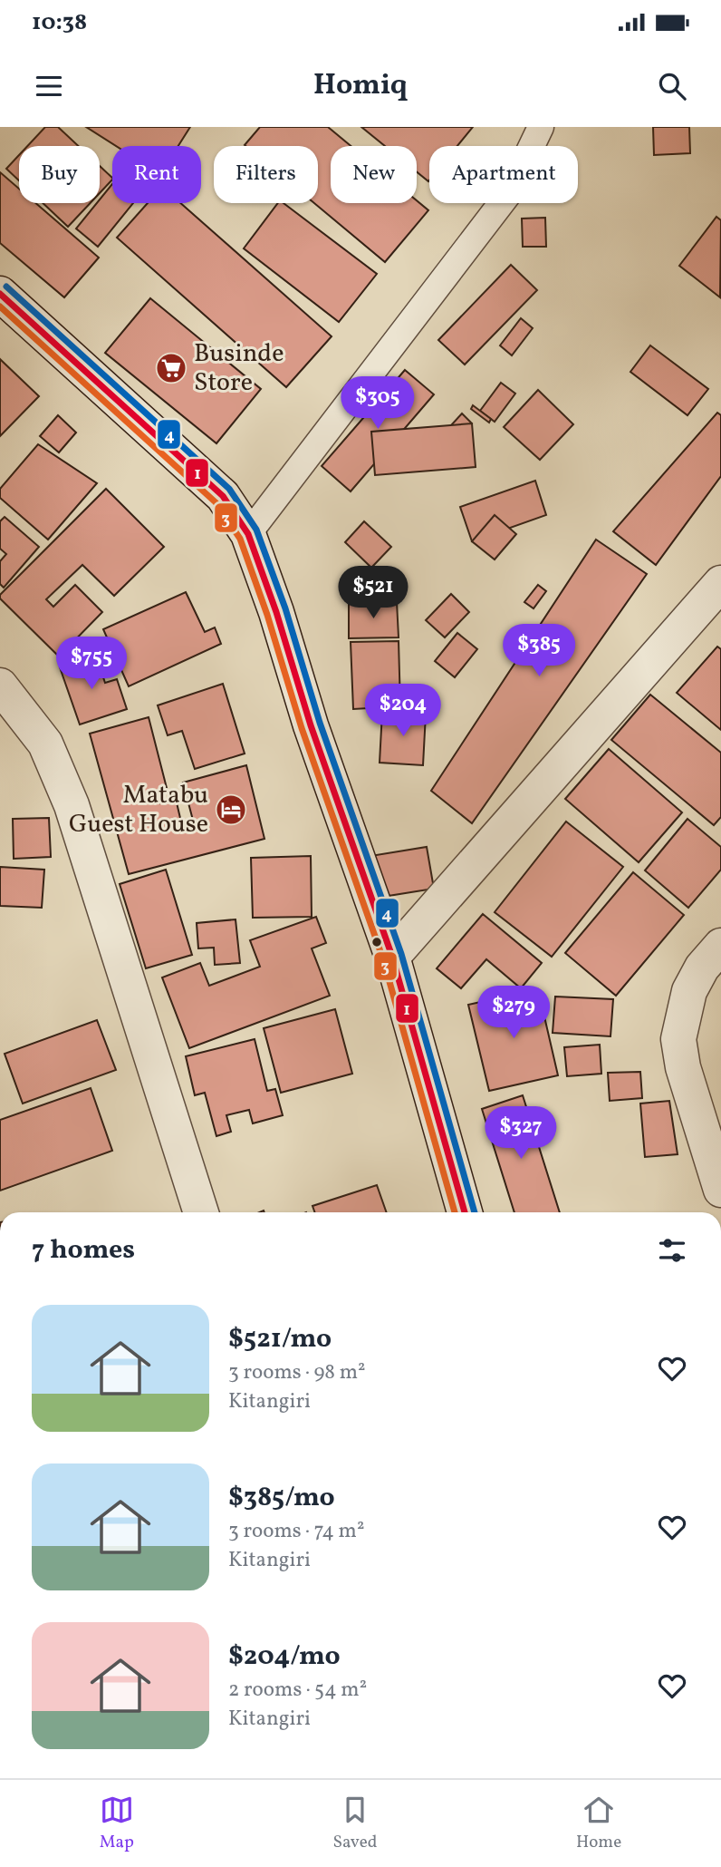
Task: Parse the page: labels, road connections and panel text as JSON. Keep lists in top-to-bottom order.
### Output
{
  "places": {
    "supermarket": ["Businde Store"],
    "hotel": ["Matabu Guest House"]
  },
  "lines": ["transit line 4", "transit line 1", "transit line 3"],
  "page": {
    "status": "10:38",
    "header": "Homiq",
    "chip": [
      "Buy",
      "Rent",
      "Filters",
      "New",
      "Apartment"
    ],
    "price": [
      "$305",
      "$521",
      "$385",
      "$755",
      "$204",
      "$279",
      "$327"
    ],
    "heading": "7 homes",
    "list": [
      {
        "name": "$521/mo",
        "note": "3 rooms · 98 m² · Kitangiri"
      },
      {
        "name": "$385/mo",
        "note": "3 rooms · 74 m² · Kitangiri"
      },
      {
        "name": "$204/mo",
        "note": "2 rooms · 54 m² · Kitangiri"
      }
    ],
    "tabs": ["Map", "Saved", "Home"]
  }
}
